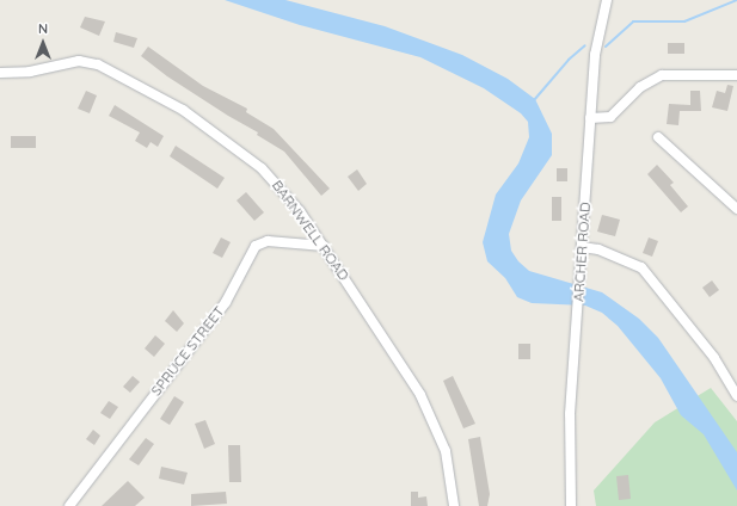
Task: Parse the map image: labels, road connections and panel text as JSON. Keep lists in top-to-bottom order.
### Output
{
  "streets": {
    "street": ["BARNWELL ROAD", "ARCHER ROAD", "SPRUCE STREET"]
  },
  "crossings": [
    ["BARNWELL ROAD", "SPRUCE STREET"]
  ],
  "north": "top"
}
